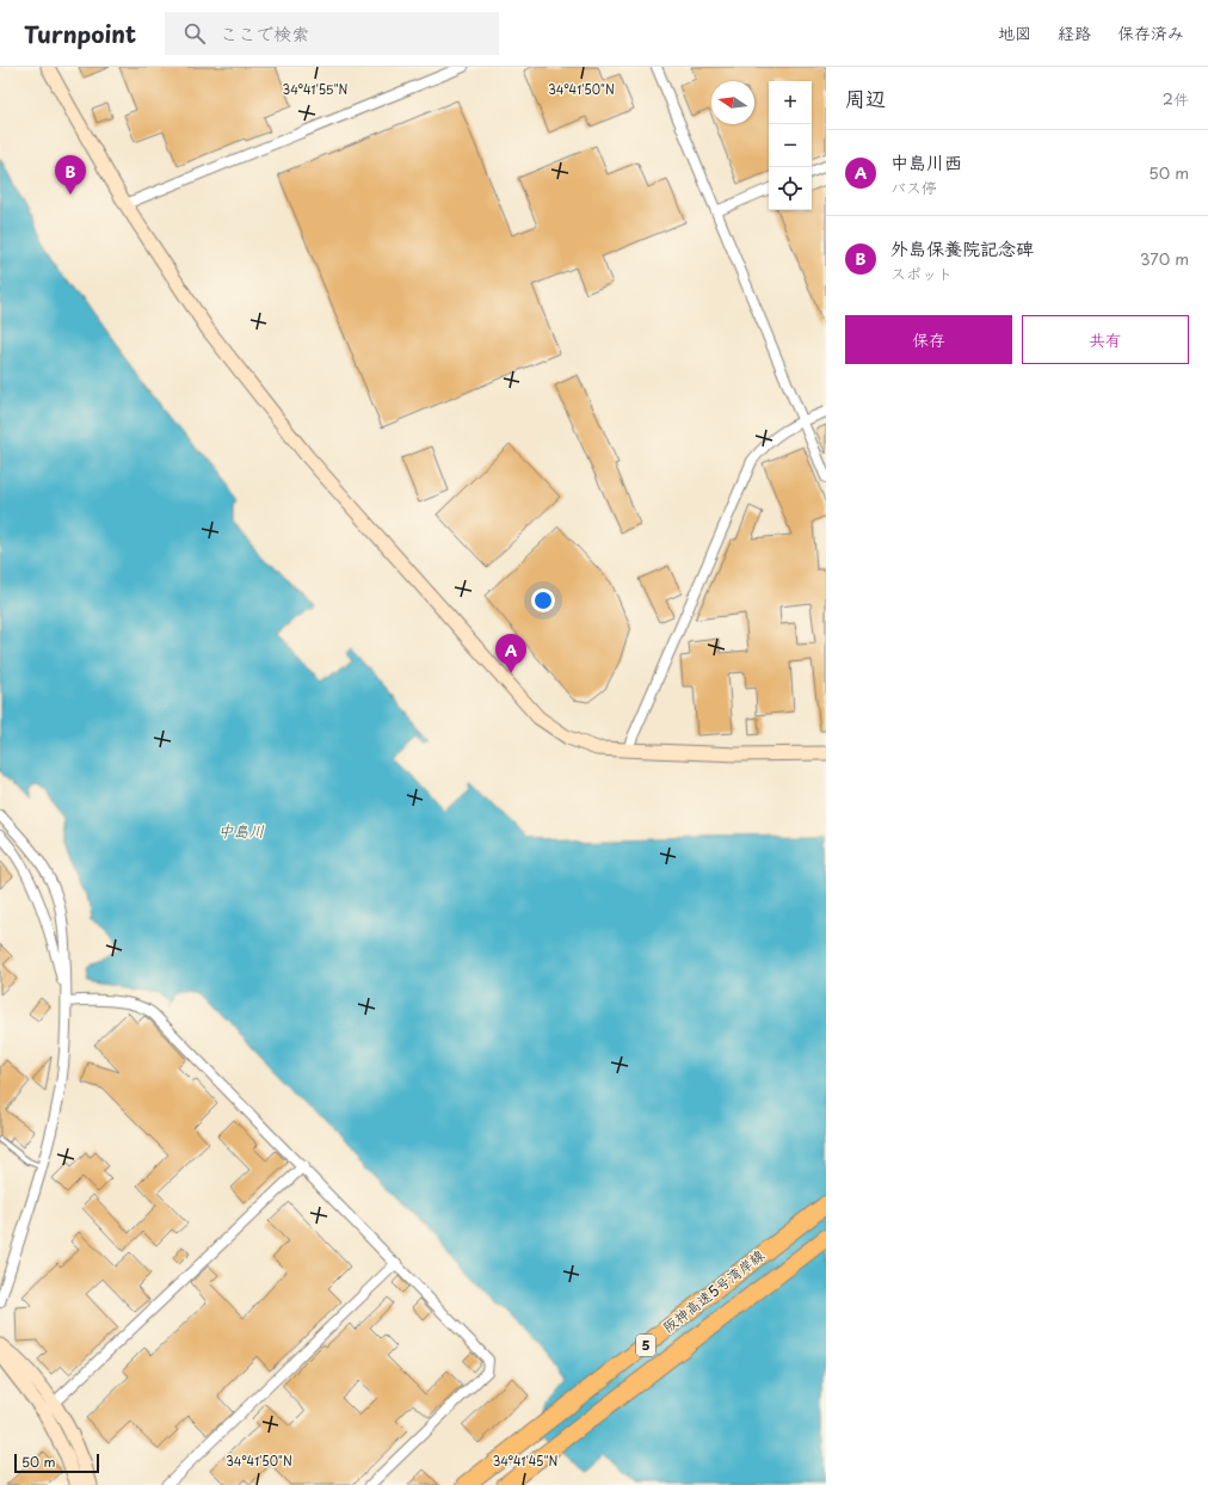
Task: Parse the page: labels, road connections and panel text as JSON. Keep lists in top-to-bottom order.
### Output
{
  "streets": {
    "highway": ["阪神高速5号湾岸線", "5"]
  },
  "water": ["中島川"],
  "scale_bar": "50 m",
  "north": "left",
  "page": {
    "header": "Turnpoint",
    "search": "ここで検索",
    "nav": ["地図", "経路", "保存済み"],
    "heading": ["周辺", "2件"],
    "map_buttons": ["+", "−"],
    "list": [
      {
        "mark": "A",
        "name": "中島川西",
        "note": "バス停",
        "value": "50 m"
      },
      {
        "mark": "B",
        "name": "外島保養院記念碑",
        "note": "スポット",
        "value": "370 m"
      }
    ],
    "pins": ["B", "A"],
    "buttons": ["保存", "共有"],
    "scale": "50 m"
  },
  "coordinates": ["34°41'55\"N", "34°41'50\"N", "34°41'45\"N"]
}
